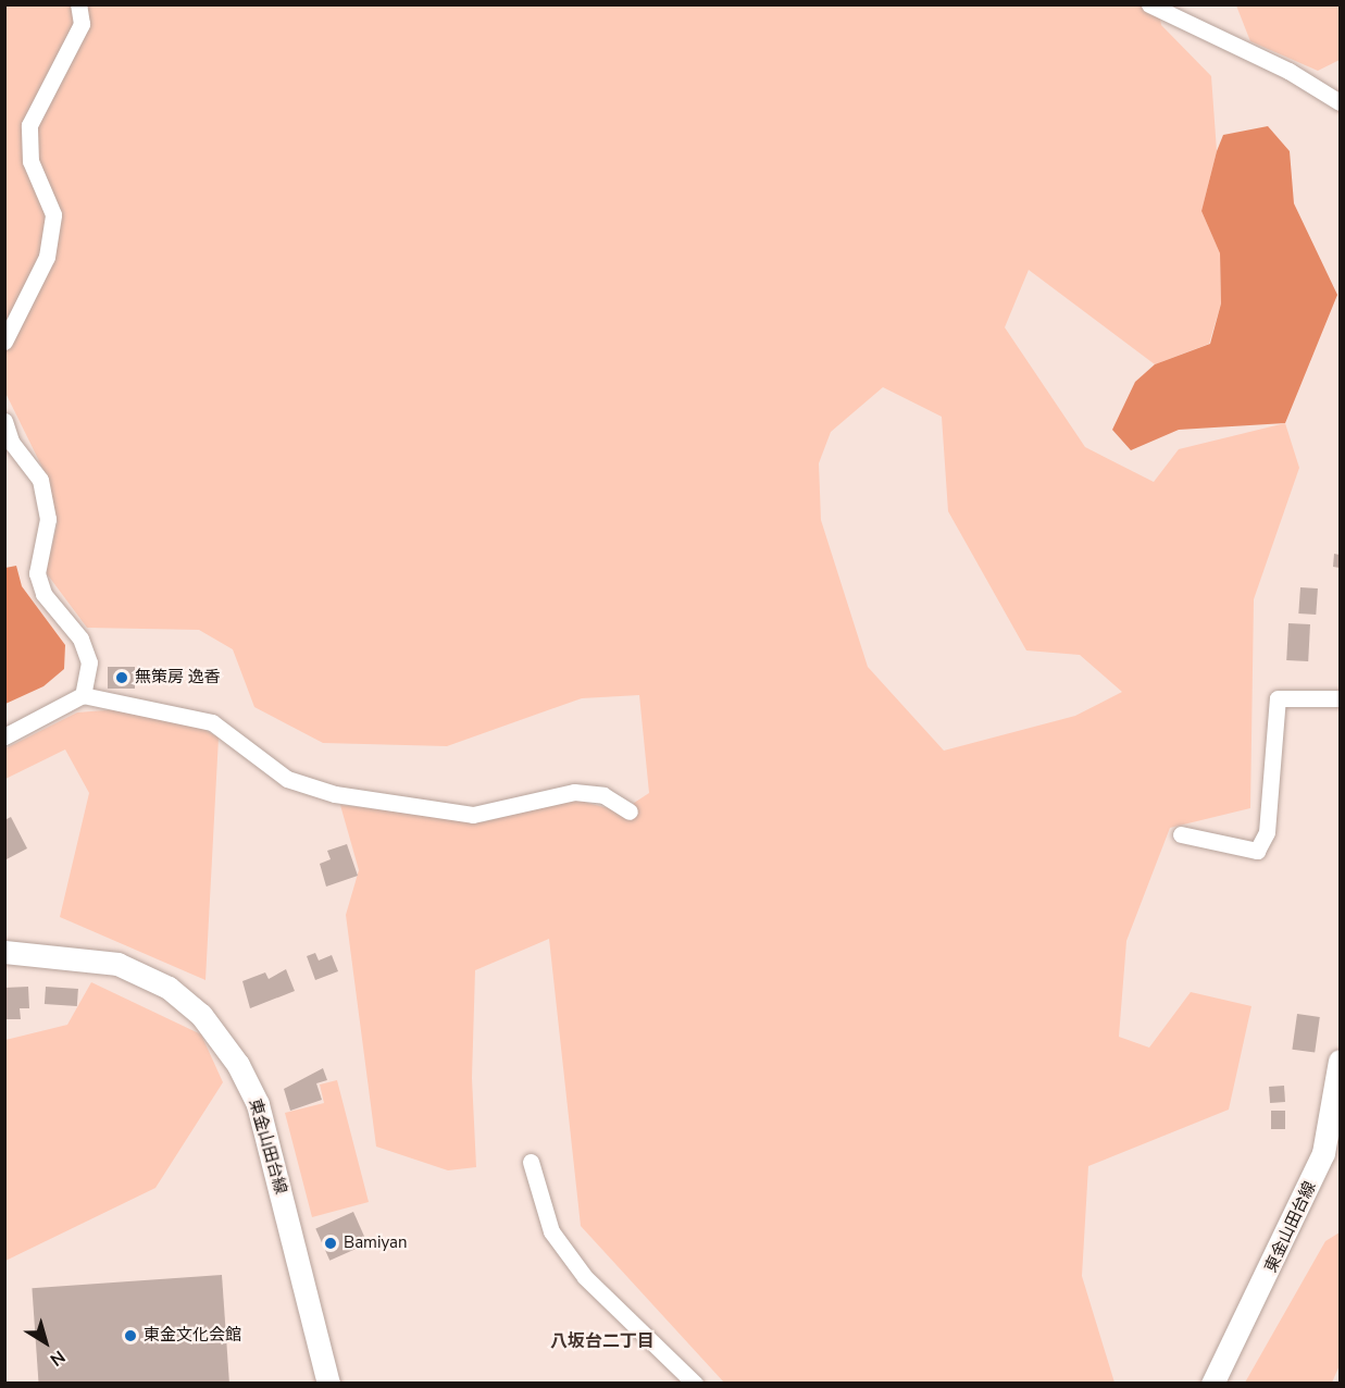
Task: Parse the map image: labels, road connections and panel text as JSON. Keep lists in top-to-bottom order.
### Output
{
  "streets": {
    "main road": ["東金山田台線"]
  },
  "districts": ["八坂台二丁目"],
  "places": ["無策房 逸香", "Bamiyan", "東金文化会館"],
  "north": "bottom right"
}
